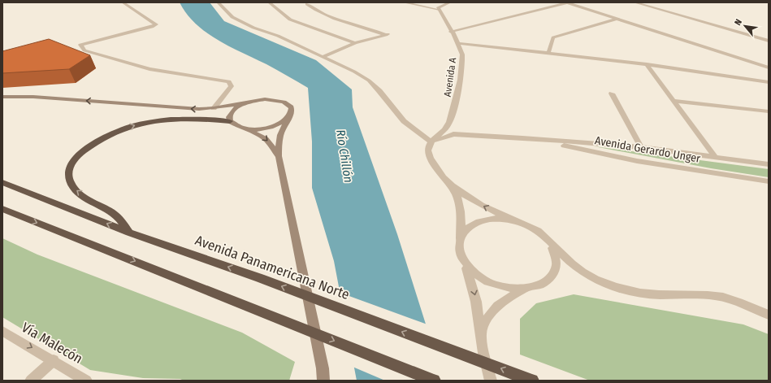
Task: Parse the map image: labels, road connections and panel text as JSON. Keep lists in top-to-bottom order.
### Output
{
  "streets": {
    "highway": ["Avenida Panamericana Norte"],
    "street": ["Avenida A", "Avenida Gerardo Unger", "Vía Malecón"]
  },
  "crossings": [
    ["Avenida A", "Avenida Gerardo Unger"]
  ],
  "one_way": ["Vía Malecón"],
  "water": ["Río Chillón"],
  "north": "top left"
}
